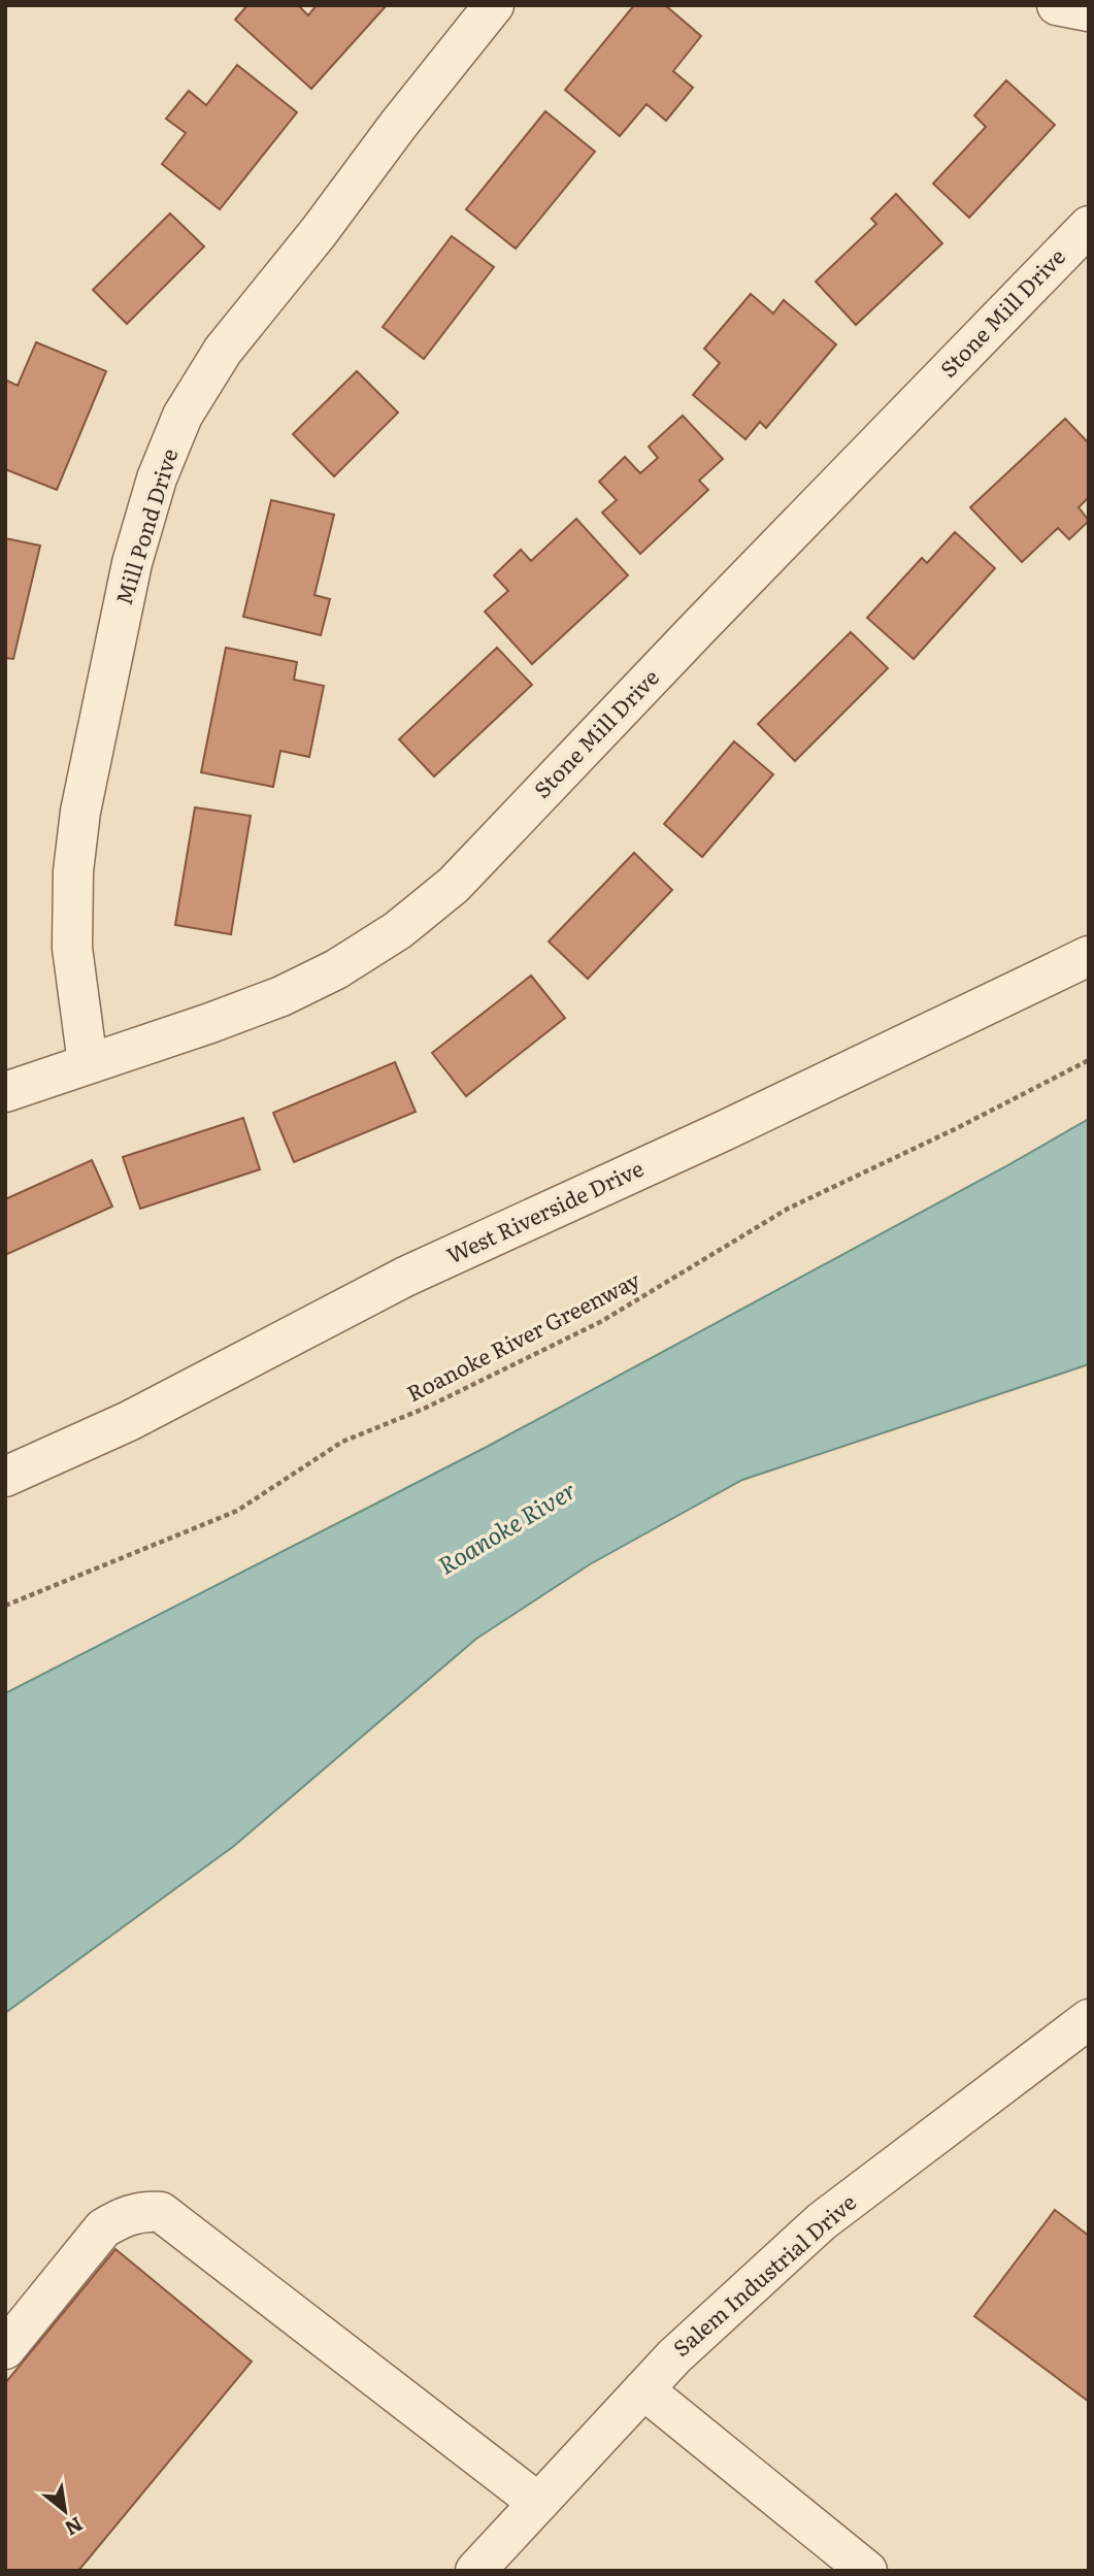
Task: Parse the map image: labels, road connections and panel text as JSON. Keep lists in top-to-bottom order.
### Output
{
  "streets": {
    "street": [
      "Stone Mill Drive",
      "Mill Pond Drive",
      "West Riverside Drive",
      "Salem Industrial Drive"
    ],
    "path": ["Roanoke River Greenway"]
  },
  "crossings": [
    ["Stone Mill Drive", "Mill Pond Drive"]
  ],
  "water": ["Roanoke River"],
  "north": "bottom right"
}
